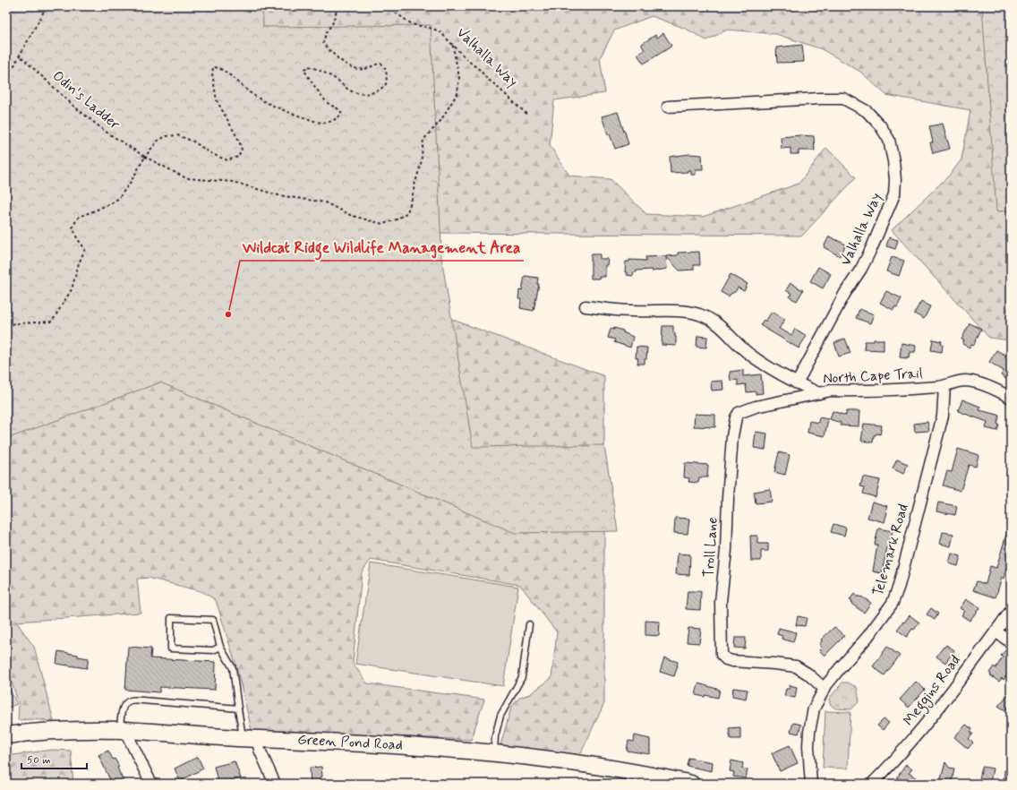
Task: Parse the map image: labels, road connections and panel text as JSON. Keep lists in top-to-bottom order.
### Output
{
  "streets": {
    "main road": ["Green Pond Road"],
    "street": [
      "Valhalla Way",
      "North Cape Trail",
      "Troll Lane",
      "Telemark Road",
      "Meggins Road"
    ],
    "path": ["Odin's Ladder"]
  },
  "crossings": [
    ["Valhalla Way", "Odin's Ladder"],
    ["Valhalla Way", "North Cape Trail"],
    ["North Cape Trail", "Troll Lane"],
    ["North Cape Trail", "Telemark Road"],
    ["Troll Lane", "Telemark Road"]
  ],
  "places": ["Wildcat Ridge Wildlife Management Area"],
  "scale_bar": "50 m"
}
